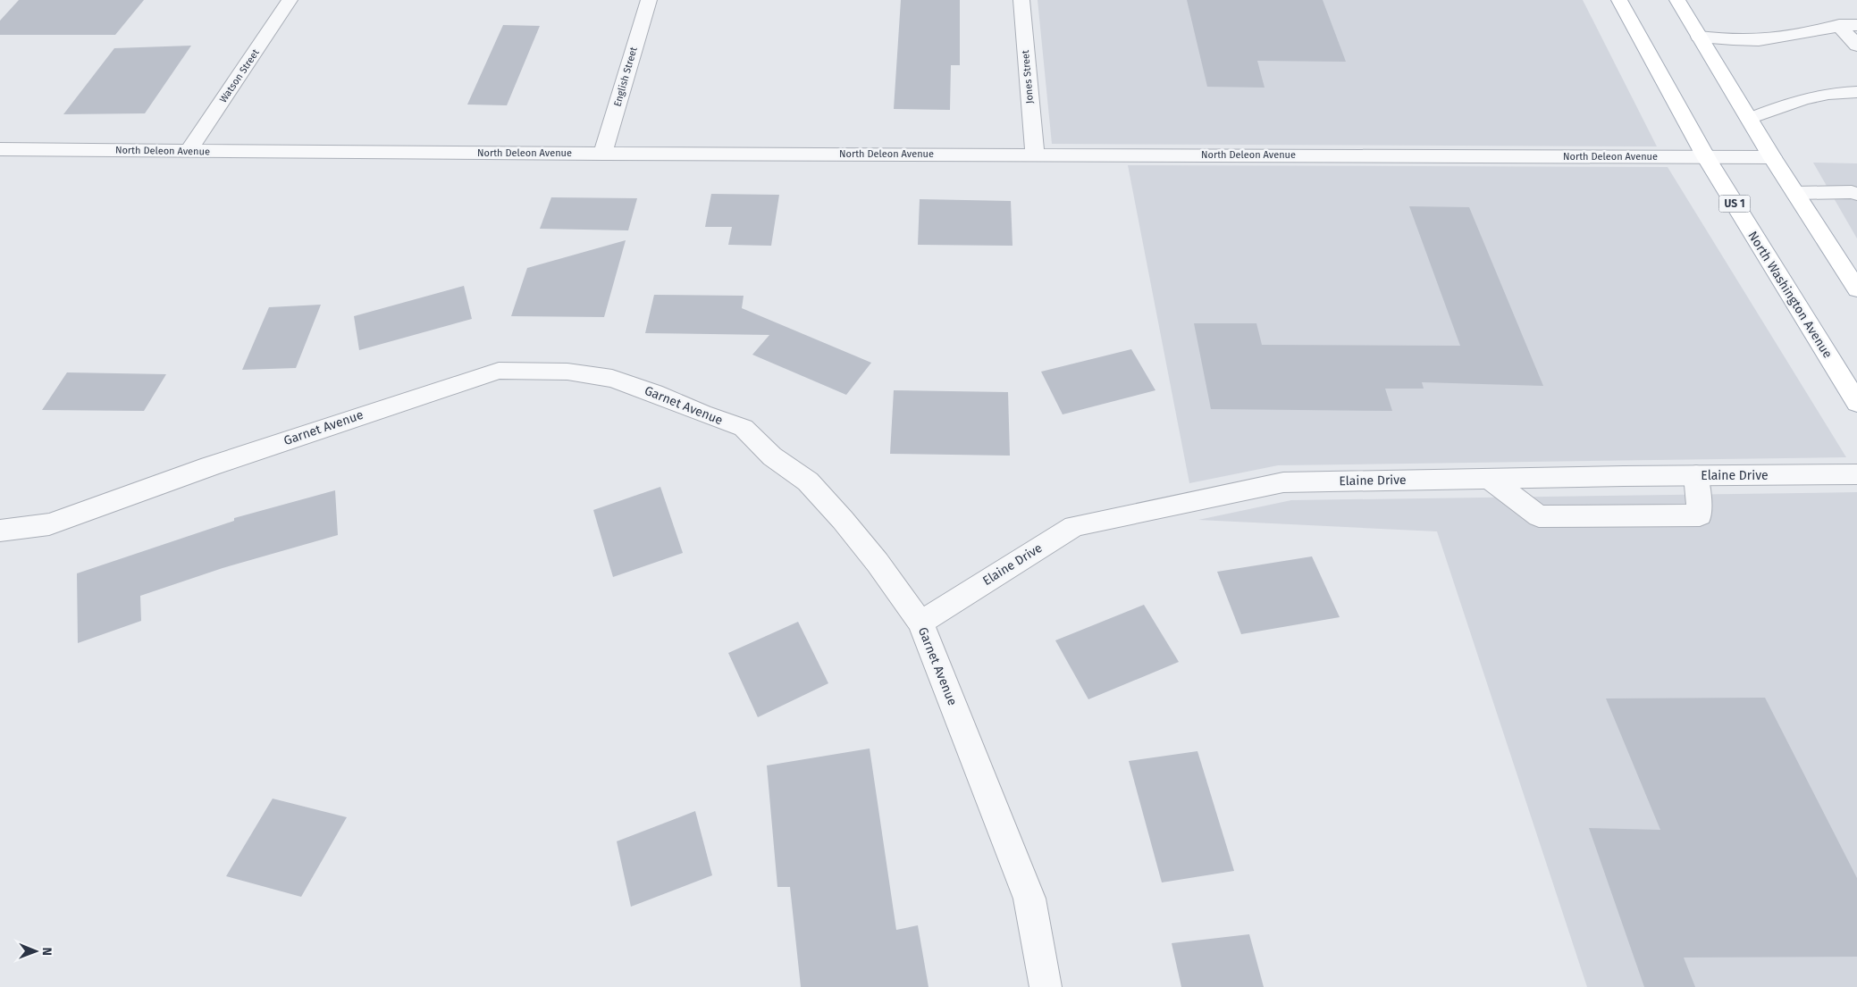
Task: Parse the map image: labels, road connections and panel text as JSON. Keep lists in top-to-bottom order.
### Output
{
  "streets": {
    "main road": ["US 1", "North Washington Avenue"],
    "street": [
      "Watson Street",
      "English Street",
      "Jones Street",
      "North Deleon Avenue",
      "Garnet Avenue",
      "Elaine Drive"
    ]
  },
  "crossings": [
    ["Watson Street", "North Deleon Avenue"],
    ["English Street", "North Deleon Avenue"],
    ["Jones Street", "North Deleon Avenue"],
    ["North Deleon Avenue", "North Washington Avenue"],
    ["Garnet Avenue", "Elaine Drive"]
  ],
  "north": "right"
}
